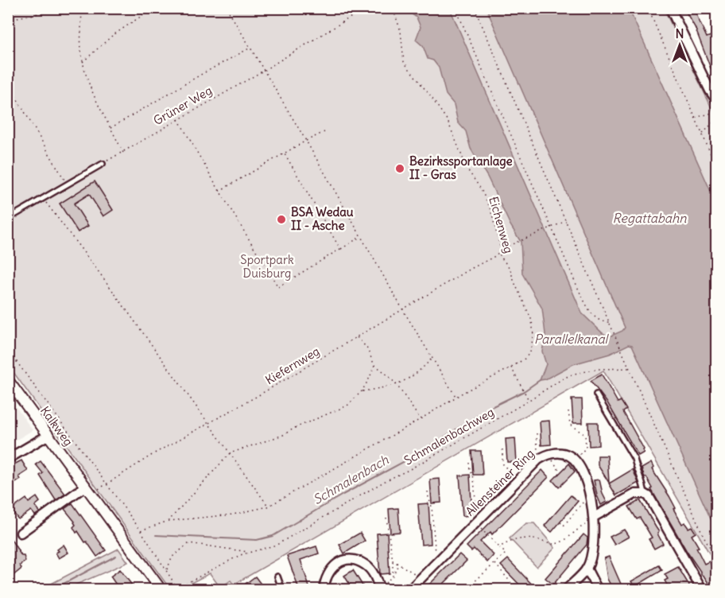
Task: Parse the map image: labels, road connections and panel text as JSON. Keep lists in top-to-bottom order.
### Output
{
  "streets": {
    "street": ["Kalkweg", "Allensteiner Ring"],
    "path": [
      "Grüner Weg",
      "Eichenweg",
      "Kiefernweg",
      "Schmalenbachweg"
    ]
  },
  "crossings": [
    ["Eichenweg", "Kiefernweg"],
    ["Kiefernweg", "Kalkweg"]
  ],
  "water": ["Regattabahn", "Parallelkanal", "Schmalenbach"],
  "parks": ["Sportpark Duisburg"],
  "places": ["Bezirkssportanlage II - Gras", "BSA Wedau II - Asche"],
  "north": "top"
}
